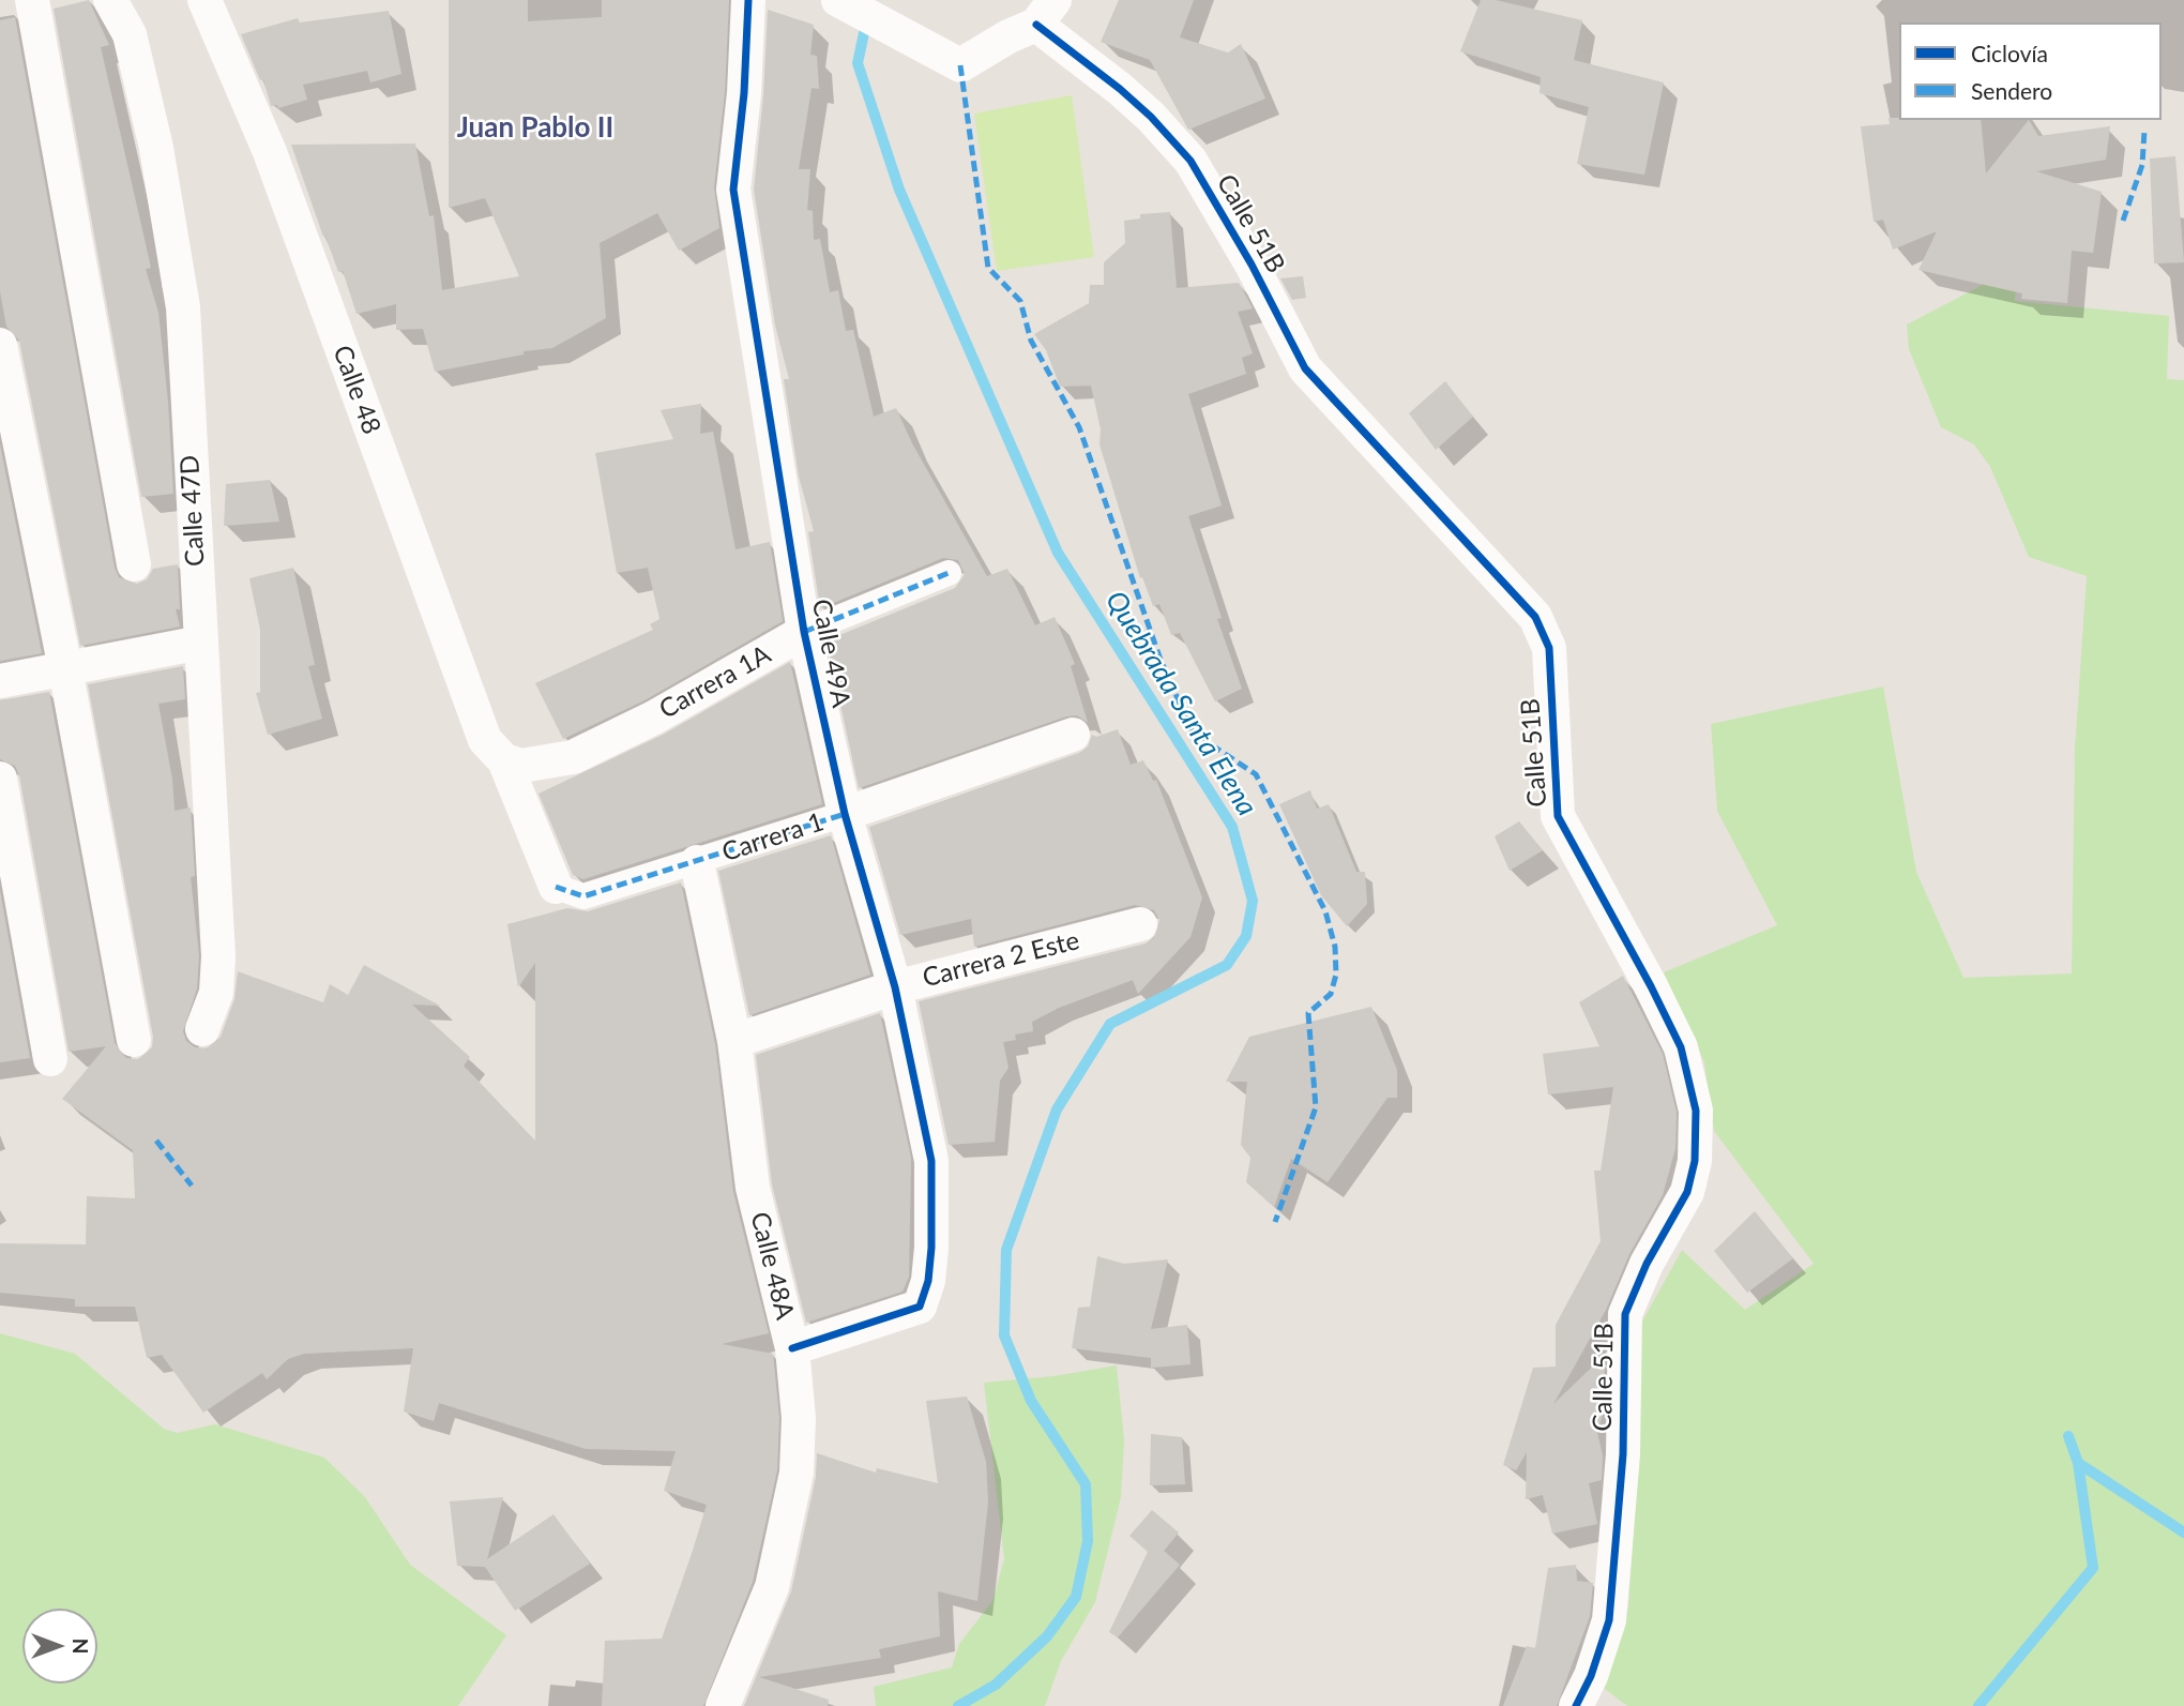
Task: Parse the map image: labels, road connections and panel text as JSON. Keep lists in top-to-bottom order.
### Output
{
  "streets": {
    "street": [
      "Calle 51B",
      "Calle 48",
      "Calle 47D",
      "Calle 49A",
      "Carrera 1A",
      "Carrera 1",
      "Carrera 2 Este",
      "Calle 48A"
    ]
  },
  "crossings": [
    ["Calle 48", "Carrera 1A"],
    ["Calle 48", "Carrera 1"],
    ["Calle 49A", "Carrera 1A"],
    ["Calle 49A", "Carrera 1"],
    ["Calle 49A", "Carrera 2 Este"],
    ["Calle 49A", "Calle 48A"],
    ["Carrera 1", "Calle 48A"],
    ["Carrera 2 Este", "Calle 48A"]
  ],
  "districts": ["Juan Pablo II"],
  "water": ["Quebrada Santa Elena"],
  "legend": ["Ciclovía", "Sendero"],
  "north": "right"
}
